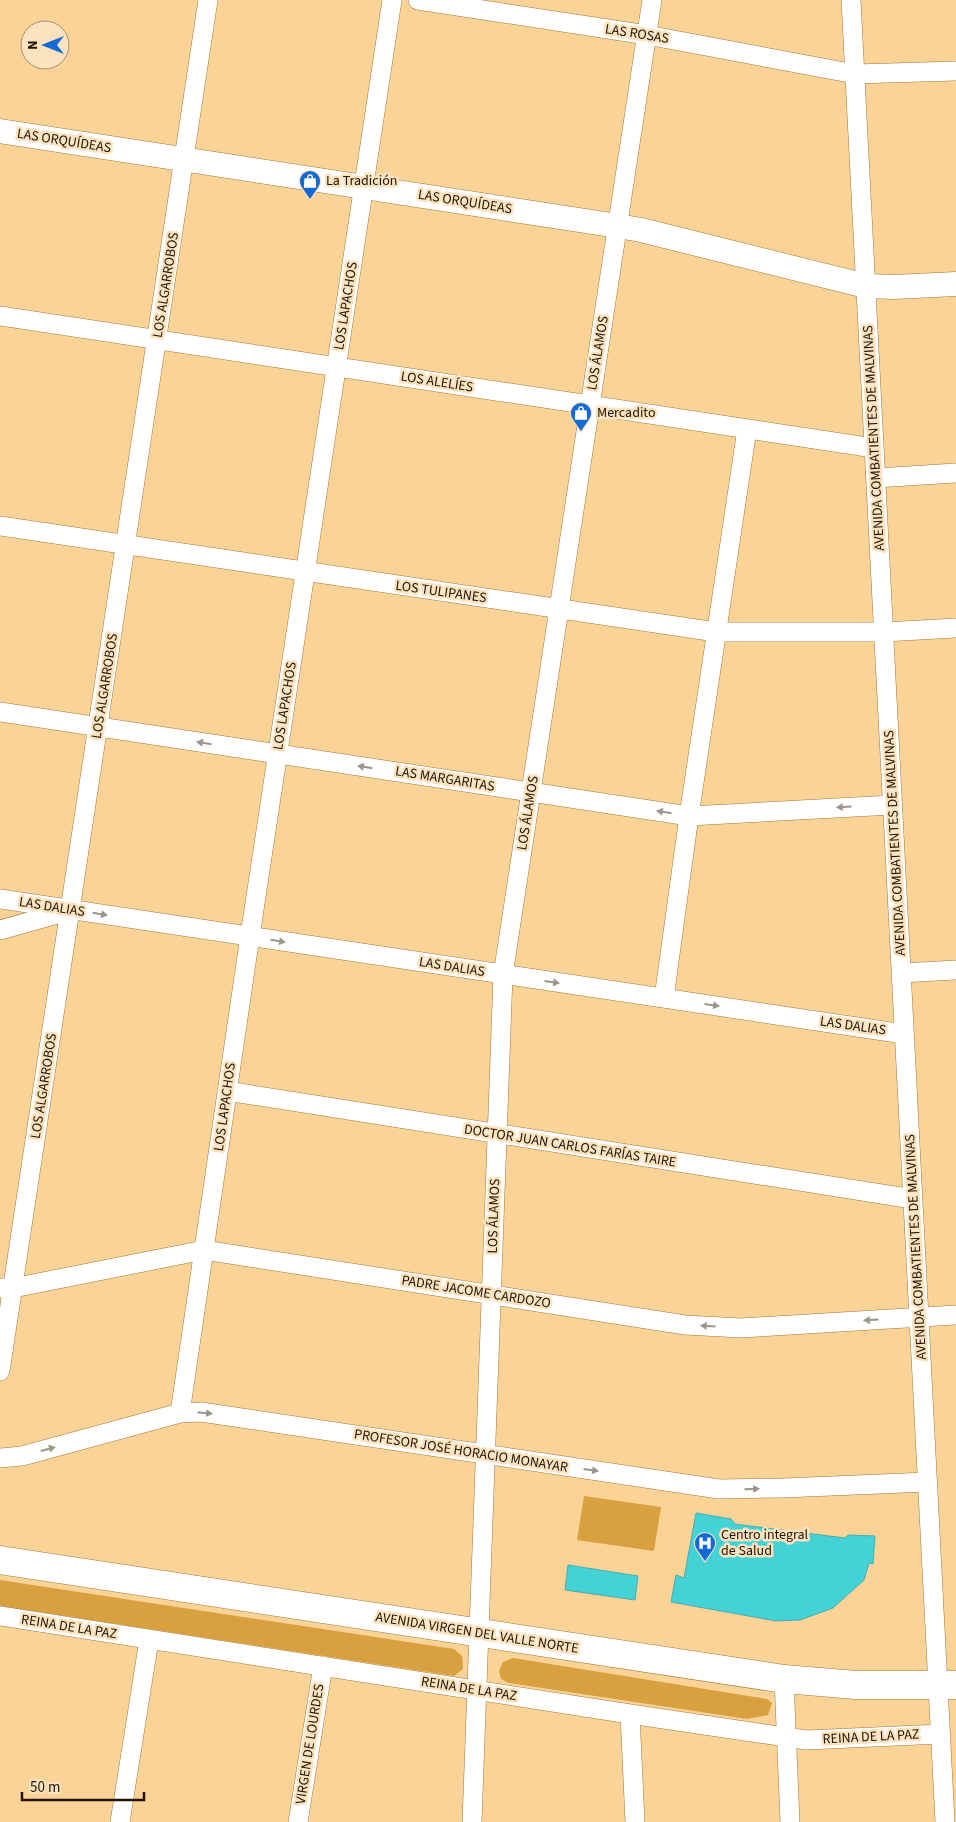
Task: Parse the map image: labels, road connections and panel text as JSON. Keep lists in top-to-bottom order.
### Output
{
  "streets": {
    "main road": ["AVENIDA VIRGEN DEL VALLE NORTE"],
    "street": [
      "LAS ROSAS",
      "LAS ORQUÍDEAS",
      "LOS ALGARROBOS",
      "LOS LAPACHOS",
      "LOS ÁLAMOS",
      "LOS ALELÍES",
      "AVENIDA COMBATIENTES DE MALVINAS",
      "LOS TULIPANES",
      "LAS MARGARITAS",
      "LAS DALIAS",
      "DOCTOR JUAN CARLOS FARÍAS TAIRE",
      "PADRE JACOME CARDOZO",
      "PROFESOR JOSÉ HORACIO MONAYAR",
      "REINA DE LA PAZ",
      "VIRGEN DE LOURDES"
    ]
  },
  "crossings": [
    ["LAS ROSAS", "LOS ÁLAMOS"],
    ["LAS ROSAS", "AVENIDA COMBATIENTES DE MALVINAS"],
    ["LAS ORQUÍDEAS", "LOS ALGARROBOS"],
    ["LAS ORQUÍDEAS", "LOS LAPACHOS"],
    ["LAS ORQUÍDEAS", "LOS ÁLAMOS"],
    ["LAS ORQUÍDEAS", "AVENIDA COMBATIENTES DE MALVINAS"],
    ["LOS ALGARROBOS", "LOS ALELÍES"],
    ["LOS ALGARROBOS", "LOS TULIPANES"],
    ["LOS ALGARROBOS", "LAS MARGARITAS"],
    ["LOS ALGARROBOS", "LAS DALIAS"],
    ["LOS ALGARROBOS", "PADRE JACOME CARDOZO"],
    ["LOS LAPACHOS", "LOS ALELÍES"],
    ["LOS LAPACHOS", "LOS TULIPANES"],
    ["LOS LAPACHOS", "LAS MARGARITAS"],
    ["LOS LAPACHOS", "LAS DALIAS"],
    ["LOS LAPACHOS", "DOCTOR JUAN CARLOS FARÍAS TAIRE"],
    ["LOS LAPACHOS", "PADRE JACOME CARDOZO"],
    ["LOS LAPACHOS", "PROFESOR JOSÉ HORACIO MONAYAR"],
    ["LOS ÁLAMOS", "LOS ALELÍES"],
    ["LOS ÁLAMOS", "LOS TULIPANES"],
    ["LOS ÁLAMOS", "LAS MARGARITAS"],
    ["LOS ÁLAMOS", "LAS DALIAS"],
    ["LOS ÁLAMOS", "DOCTOR JUAN CARLOS FARÍAS TAIRE"],
    ["LOS ÁLAMOS", "PADRE JACOME CARDOZO"],
    ["LOS ÁLAMOS", "PROFESOR JOSÉ HORACIO MONAYAR"],
    ["LOS ÁLAMOS", "REINA DE LA PAZ"],
    ["LOS ÁLAMOS", "AVENIDA VIRGEN DEL VALLE NORTE"],
    ["LOS ALELÍES", "AVENIDA COMBATIENTES DE MALVINAS"],
    ["AVENIDA COMBATIENTES DE MALVINAS", "LOS TULIPANES"],
    ["AVENIDA COMBATIENTES DE MALVINAS", "LAS MARGARITAS"],
    ["AVENIDA COMBATIENTES DE MALVINAS", "LAS DALIAS"],
    ["AVENIDA COMBATIENTES DE MALVINAS", "DOCTOR JUAN CARLOS FARÍAS TAIRE"],
    ["AVENIDA COMBATIENTES DE MALVINAS", "PADRE JACOME CARDOZO"],
    ["AVENIDA COMBATIENTES DE MALVINAS", "PROFESOR JOSÉ HORACIO MONAYAR"],
    ["AVENIDA COMBATIENTES DE MALVINAS", "REINA DE LA PAZ"],
    ["AVENIDA COMBATIENTES DE MALVINAS", "AVENIDA VIRGEN DEL VALLE NORTE"],
    ["REINA DE LA PAZ", "VIRGEN DE LOURDES"]
  ],
  "one_way": [
    "LAS MARGARITAS",
    "LAS DALIAS",
    "PADRE JACOME CARDOZO",
    "PROFESOR JOSÉ HORACIO MONAYAR"
  ],
  "places": {
    "shop": ["La Tradición", "Mercadito"],
    "hospital": ["Centro integral de Salud"]
  },
  "scale_bar": "50 m",
  "north": "left"
}
